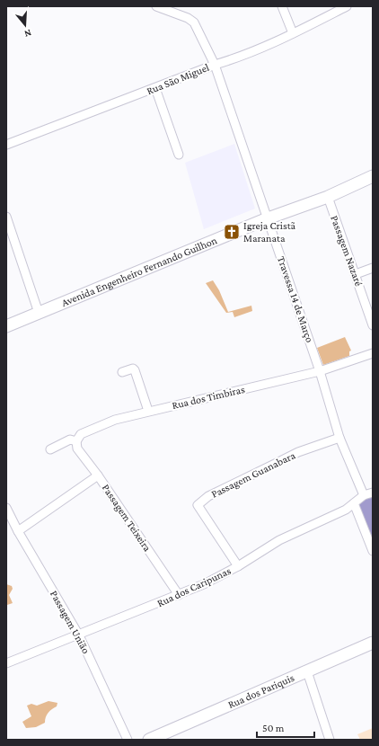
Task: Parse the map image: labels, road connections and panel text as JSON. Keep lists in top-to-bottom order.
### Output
{
  "streets": {
    "main road": ["Avenida Engenheiro Fernando Guilhon", "Rua dos Pariquis"],
    "street": [
      "Rua São Miguel",
      "Passagem Nazaré",
      "Travessa 14 de Março",
      "Rua dos Timbiras",
      "Passagem Guanabara",
      "Passagem Teixeira",
      "Rua dos Caripunas",
      "Passagem União"
    ]
  },
  "crossings": [
    ["Rua São Miguel", "Travessa 14 de Março"],
    ["Passagem Nazaré", "Avenida Engenheiro Fernando Guilhon"],
    ["Avenida Engenheiro Fernando Guilhon", "Travessa 14 de Março"],
    ["Travessa 14 de Março", "Rua dos Timbiras"],
    ["Travessa 14 de Março", "Passagem Guanabara"],
    ["Travessa 14 de Março", "Rua dos Caripunas"],
    ["Rua dos Timbiras", "Passagem Teixeira"],
    ["Passagem Guanabara", "Rua dos Caripunas"],
    ["Passagem Teixeira", "Rua dos Caripunas"],
    ["Rua dos Caripunas", "Passagem União"]
  ],
  "places": {
    "church": ["Igreja Cristã Maranata"]
  },
  "scale_bar": "50 m",
  "north": "bottom"
}
